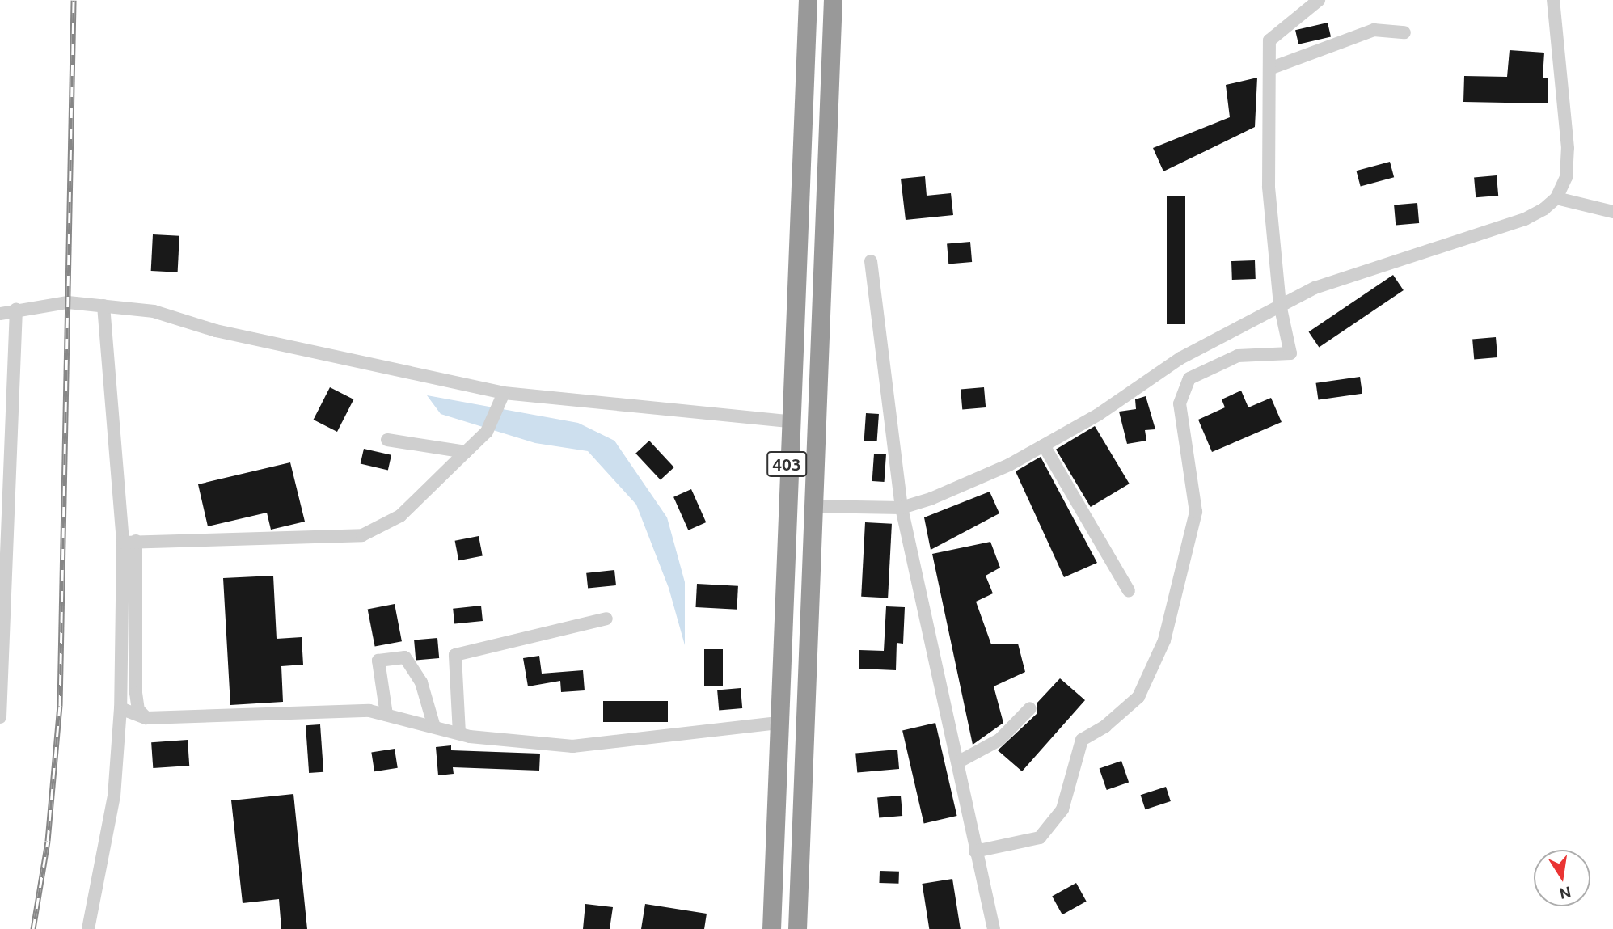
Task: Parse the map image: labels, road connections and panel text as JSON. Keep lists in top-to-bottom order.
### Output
{
  "streets": {
    "highway": ["403"]
  },
  "north": "bottom"
}
